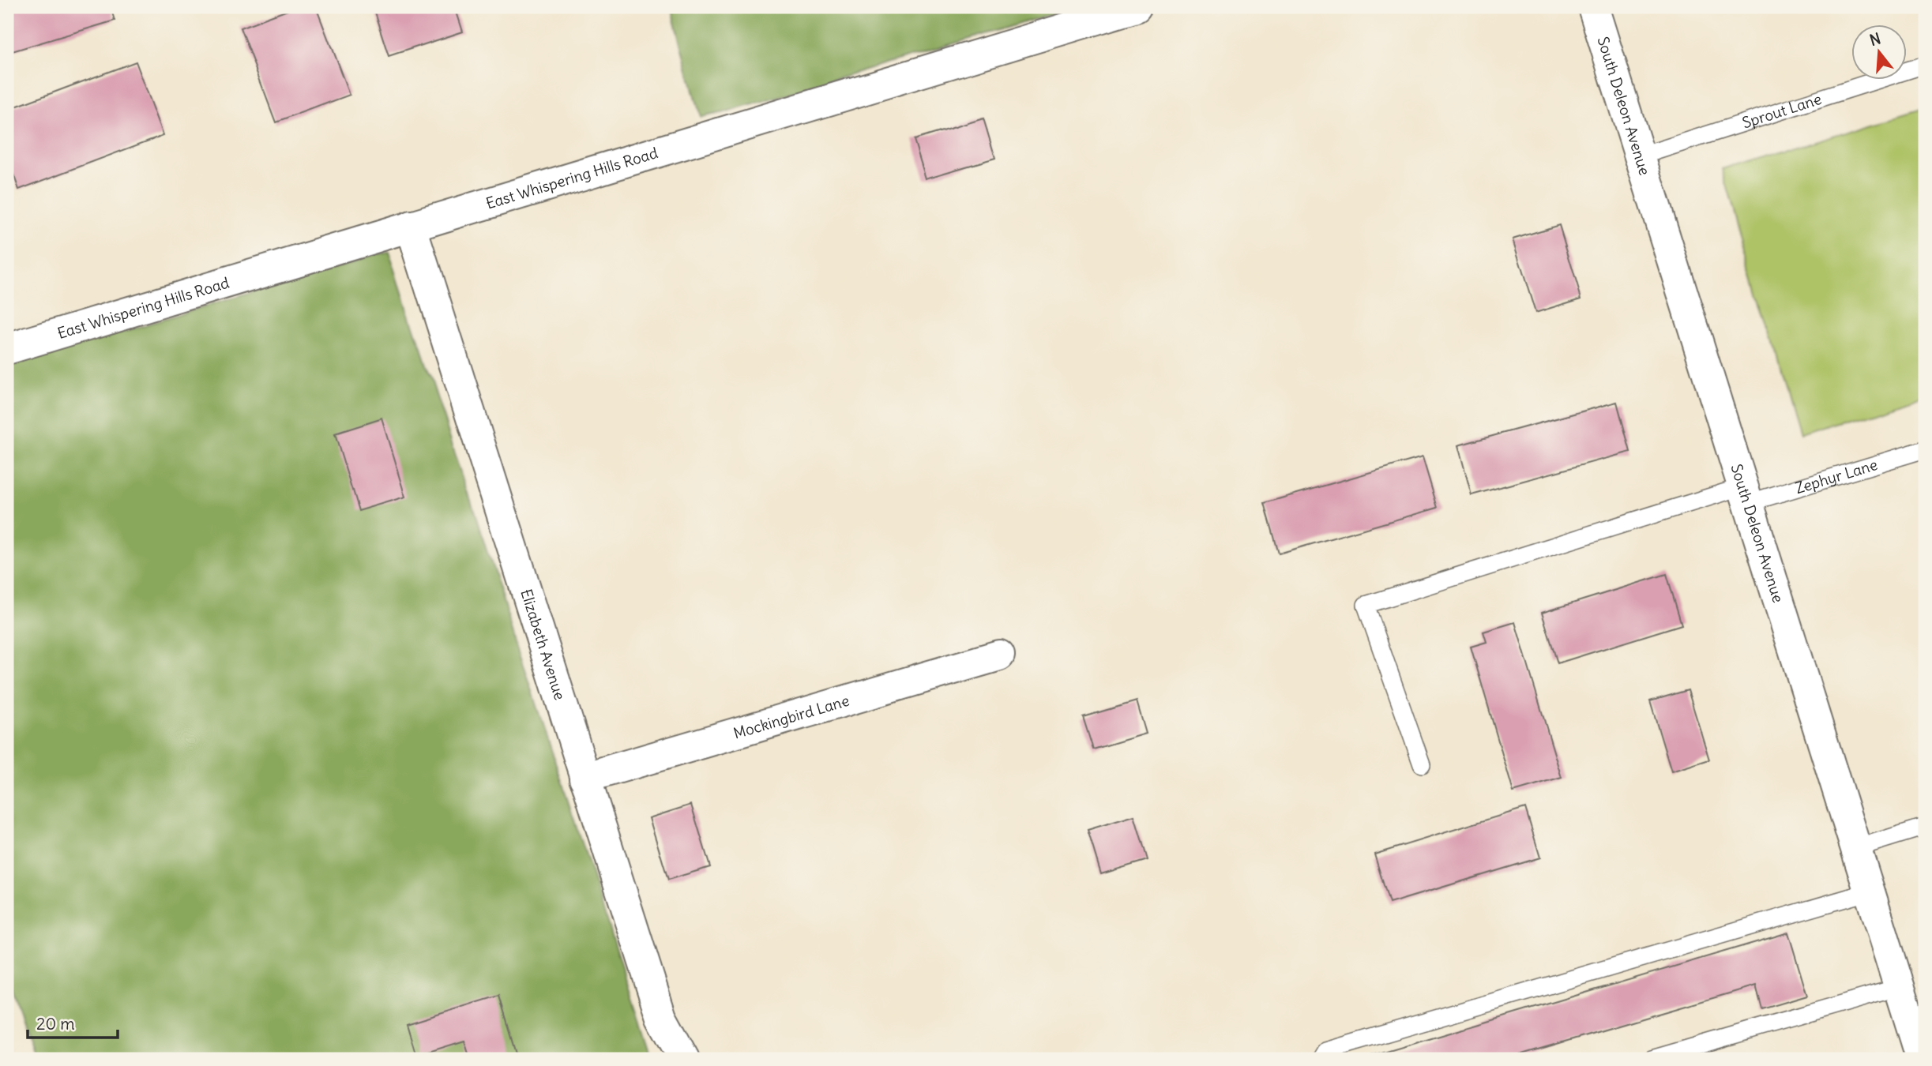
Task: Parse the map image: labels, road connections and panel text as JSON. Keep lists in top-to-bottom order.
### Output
{
  "streets": {
    "street": [
      "South Deleon Avenue",
      "East Whispering Hills Road",
      "Elizabeth Avenue",
      "Mockingbird Lane"
    ],
    "lane": ["Sprout Lane", "Zephyr Lane"]
  },
  "crossings": [
    ["South Deleon Avenue", "Sprout Lane"],
    ["South Deleon Avenue", "Zephyr Lane"],
    ["East Whispering Hills Road", "Elizabeth Avenue"],
    ["Elizabeth Avenue", "Mockingbird Lane"]
  ],
  "scale_bar": "20 m",
  "north": "top"
}
